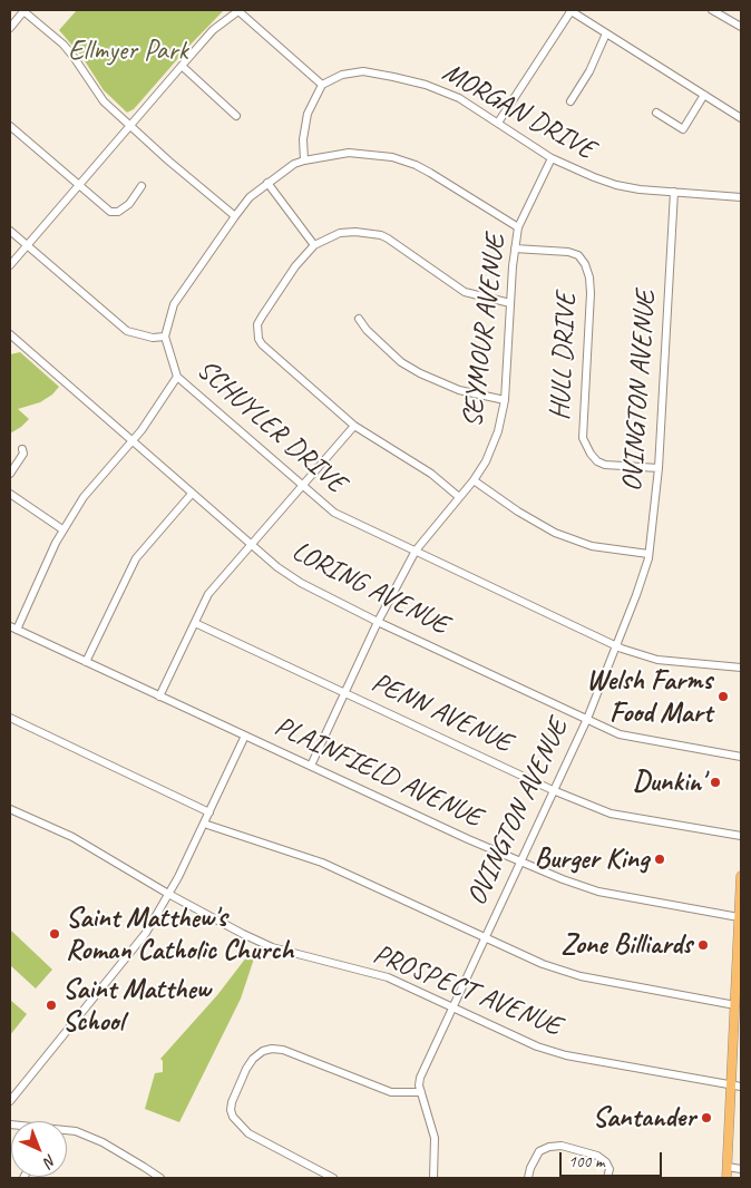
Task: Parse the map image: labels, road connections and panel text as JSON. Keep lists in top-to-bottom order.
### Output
{
  "streets": {
    "street": [
      "MORGAN DRIVE",
      "SEYMOUR AVENUE",
      "HULL DRIVE",
      "OVINGTON AVENUE",
      "SCHUYLER DRIVE",
      "LORING AVENUE",
      "PENN AVENUE",
      "PLAINFIELD AVENUE",
      "PROSPECT AVENUE"
    ]
  },
  "crossings": [
    ["MORGAN DRIVE", "SEYMOUR AVENUE"],
    ["MORGAN DRIVE", "OVINGTON AVENUE"],
    ["SEYMOUR AVENUE", "HULL DRIVE"],
    ["SEYMOUR AVENUE", "SCHUYLER DRIVE"],
    ["SEYMOUR AVENUE", "LORING AVENUE"],
    ["SEYMOUR AVENUE", "PENN AVENUE"],
    ["SEYMOUR AVENUE", "PLAINFIELD AVENUE"],
    ["HULL DRIVE", "OVINGTON AVENUE"],
    ["OVINGTON AVENUE", "SCHUYLER DRIVE"],
    ["OVINGTON AVENUE", "LORING AVENUE"],
    ["OVINGTON AVENUE", "PENN AVENUE"],
    ["OVINGTON AVENUE", "PLAINFIELD AVENUE"],
    ["OVINGTON AVENUE", "PROSPECT AVENUE"]
  ],
  "parks": ["Ellmyer Park"],
  "places": [
    "Welsh Farms Food Mart",
    "Dunkin'",
    "Burger King",
    "Saint Matthew's Roman Catholic Church",
    "Zone Billiards",
    "Saint Matthew School",
    "Santander"
  ],
  "scale_bar": "100 m",
  "north": "bottom right"
}
